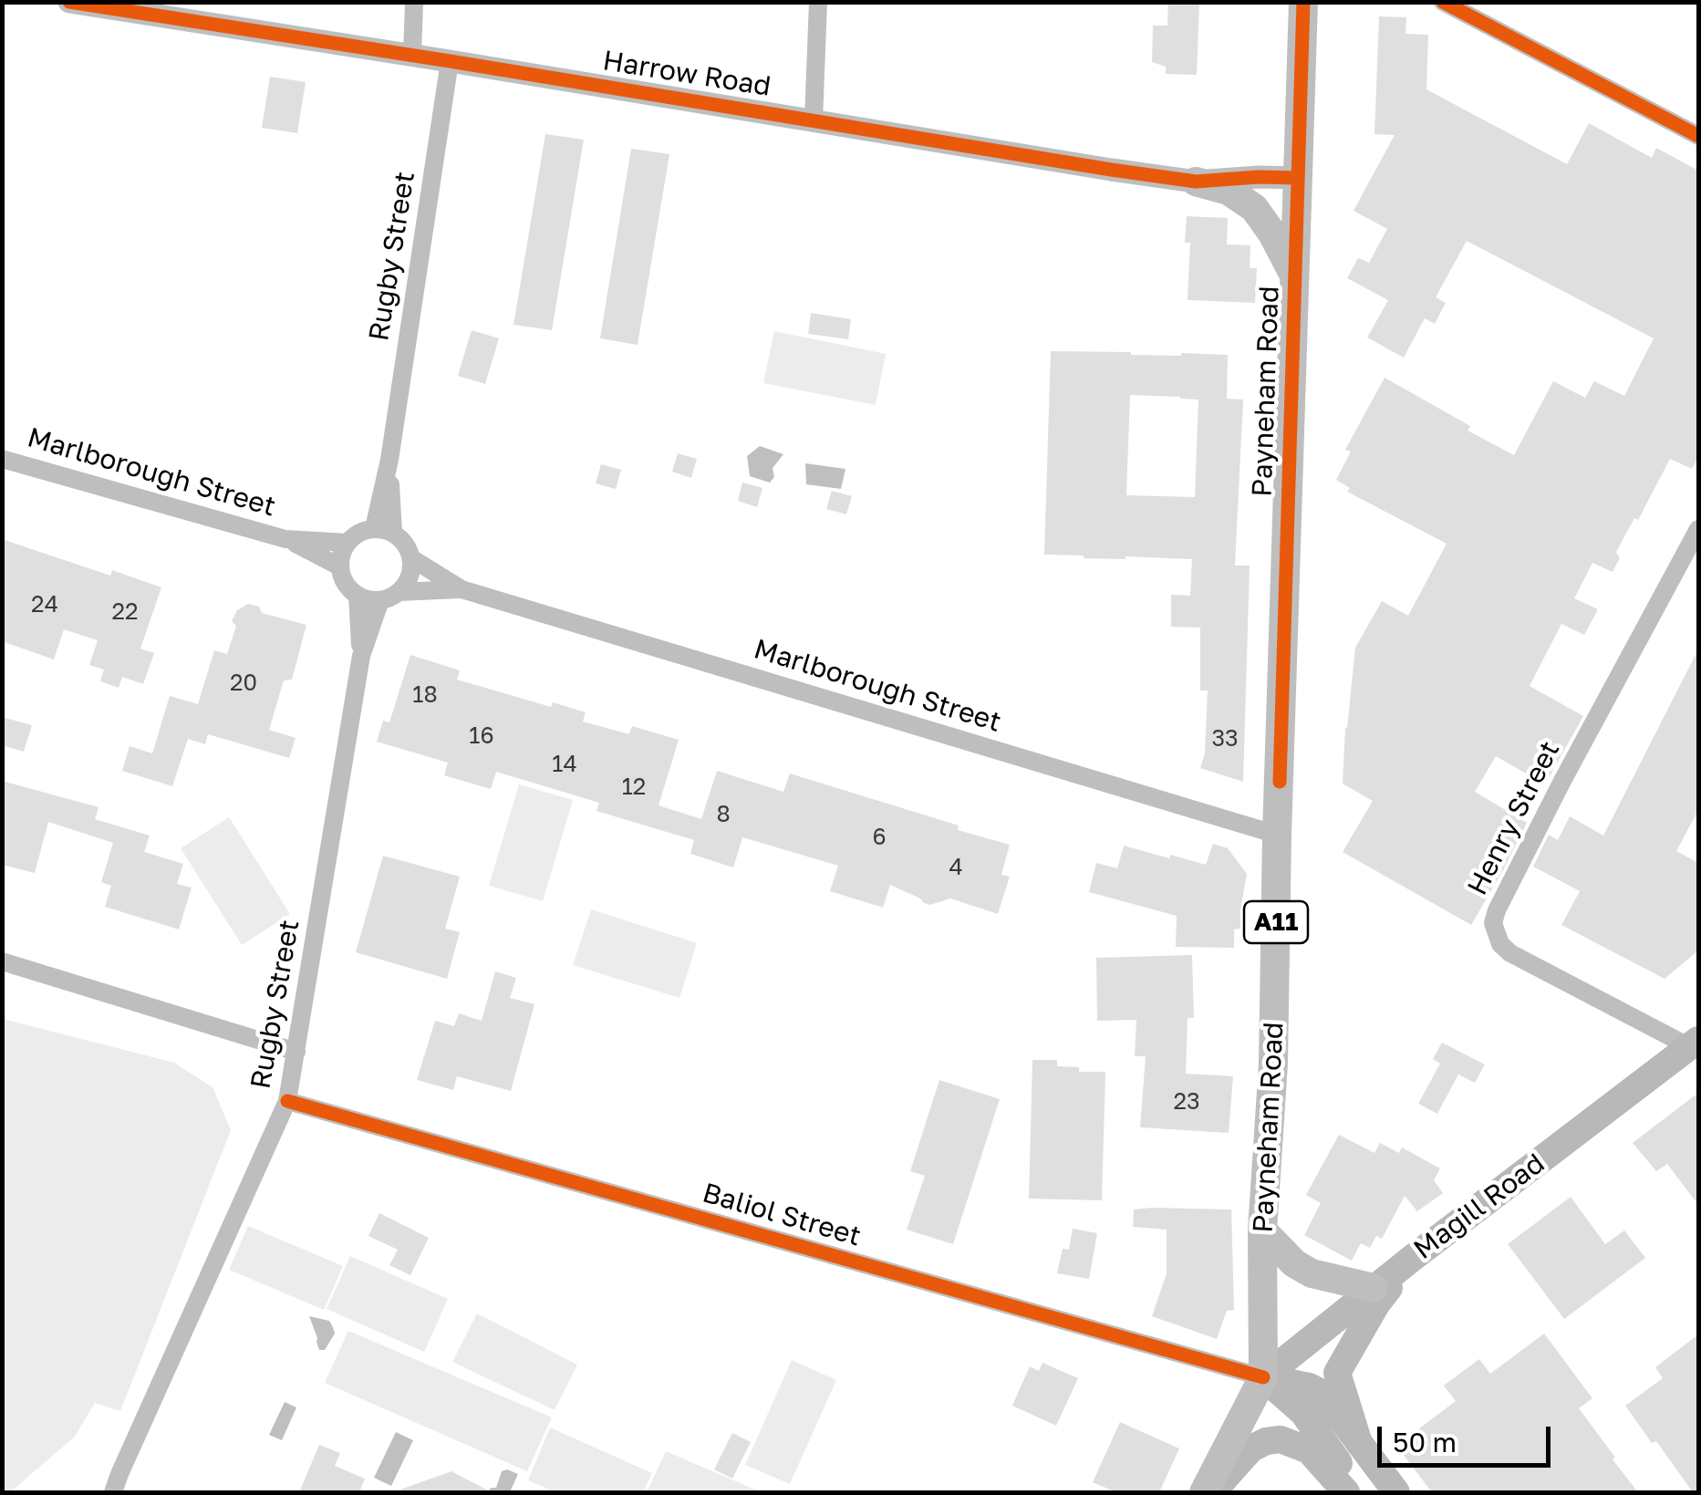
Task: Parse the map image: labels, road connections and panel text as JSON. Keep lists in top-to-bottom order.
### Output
{
  "streets": {
    "main road": ["Payneham Road", "A11", "Magill Road"],
    "street": [
      "Harrow Road",
      "Rugby Street",
      "Marlborough Street",
      "Henry Street",
      "Baliol Street"
    ]
  },
  "crossings": [
    ["Harrow Road", "Rugby Street"],
    ["Harrow Road", "Payneham Road"],
    ["Rugby Street", "Marlborough Street"],
    ["Rugby Street", "Baliol Street"],
    ["Payneham Road", "Marlborough Street"],
    ["Payneham Road", "A11"],
    ["Payneham Road", "Magill Road"],
    ["Payneham Road", "Baliol Street"],
    ["Henry Street", "Magill Road"],
    ["A11", "Magill Road"],
    ["A11", "Baliol Street"],
    ["Magill Road", "Baliol Street"]
  ],
  "house_numbers": [
    "24",
    "22",
    "20",
    "18",
    "16",
    "33",
    "14",
    "12",
    "8",
    "6",
    "4",
    "23"
  ],
  "scale_bar": "50 m"
}
